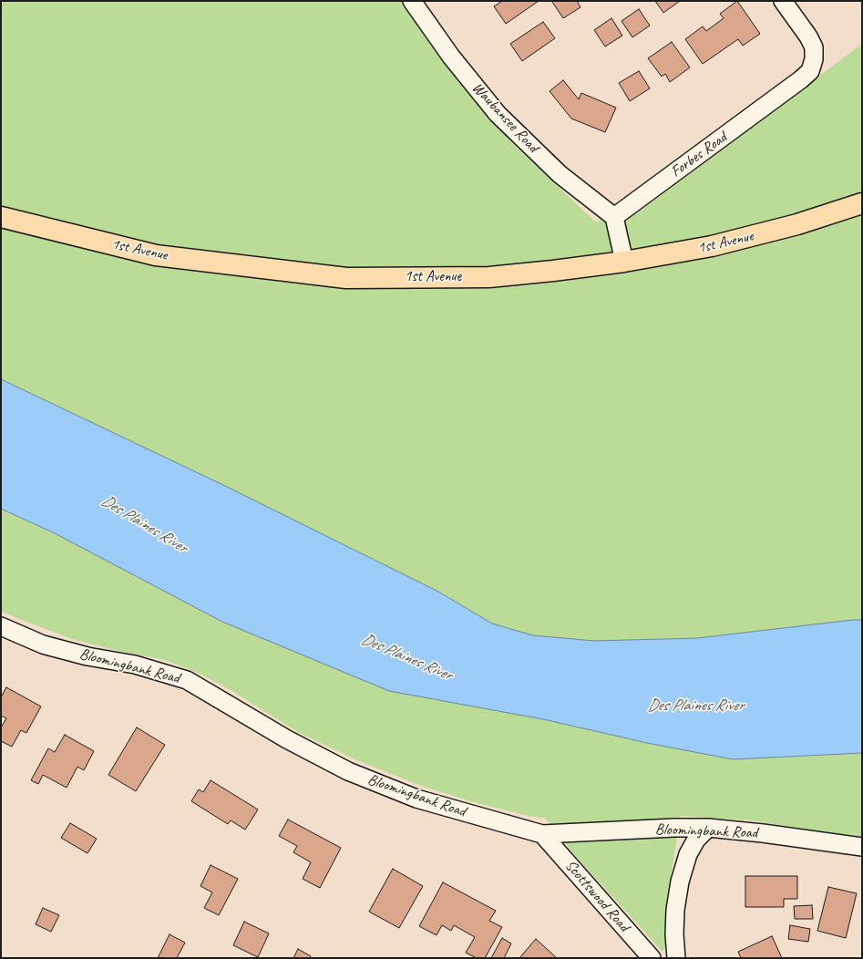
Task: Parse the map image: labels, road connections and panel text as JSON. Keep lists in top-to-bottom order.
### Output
{
  "streets": {
    "main road": ["1st Avenue"],
    "street": [
      "Waubansee Road",
      "Forbes Road",
      "Bloomingbank Road",
      "Scottswood Road"
    ]
  },
  "crossings": [
    ["Waubansee Road", "Forbes Road"],
    ["Bloomingbank Road", "Scottswood Road"]
  ],
  "water": ["Des Plaines River"]
}
